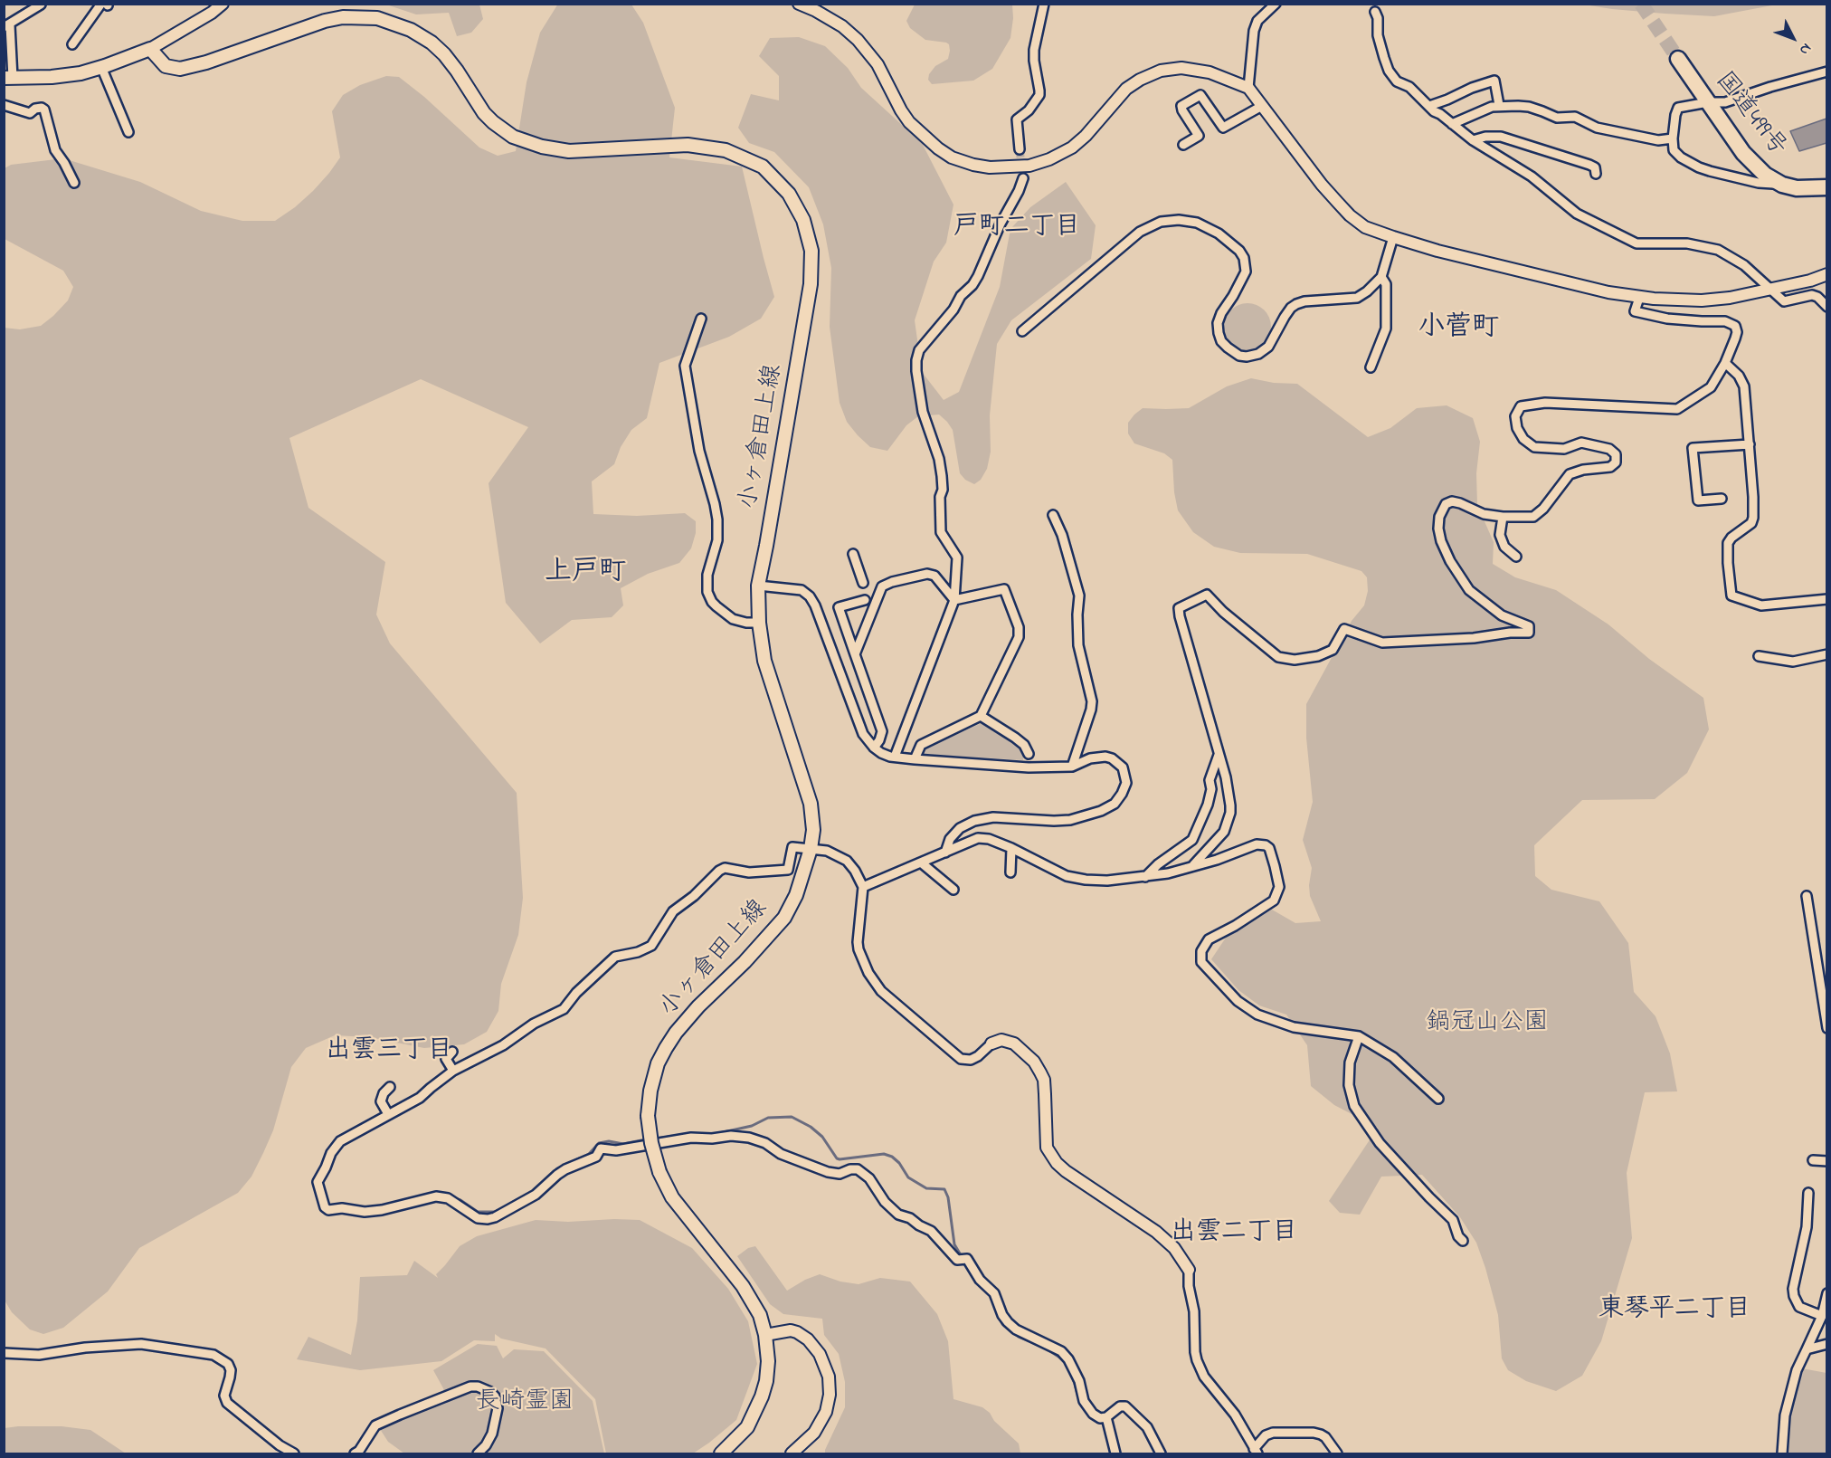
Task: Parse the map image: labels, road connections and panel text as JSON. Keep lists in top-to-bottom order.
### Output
{
  "streets": {
    "highway": ["国道499号"],
    "main road": ["小ヶ倉田上線"]
  },
  "districts": [
    "戸町二丁目",
    "小菅町",
    "上戸町",
    "出雲三丁目",
    "出雲二丁目",
    "東琴平二丁目"
  ],
  "parks": ["鍋冠山公園", "長崎霊園"],
  "north": "bottom right"
}
